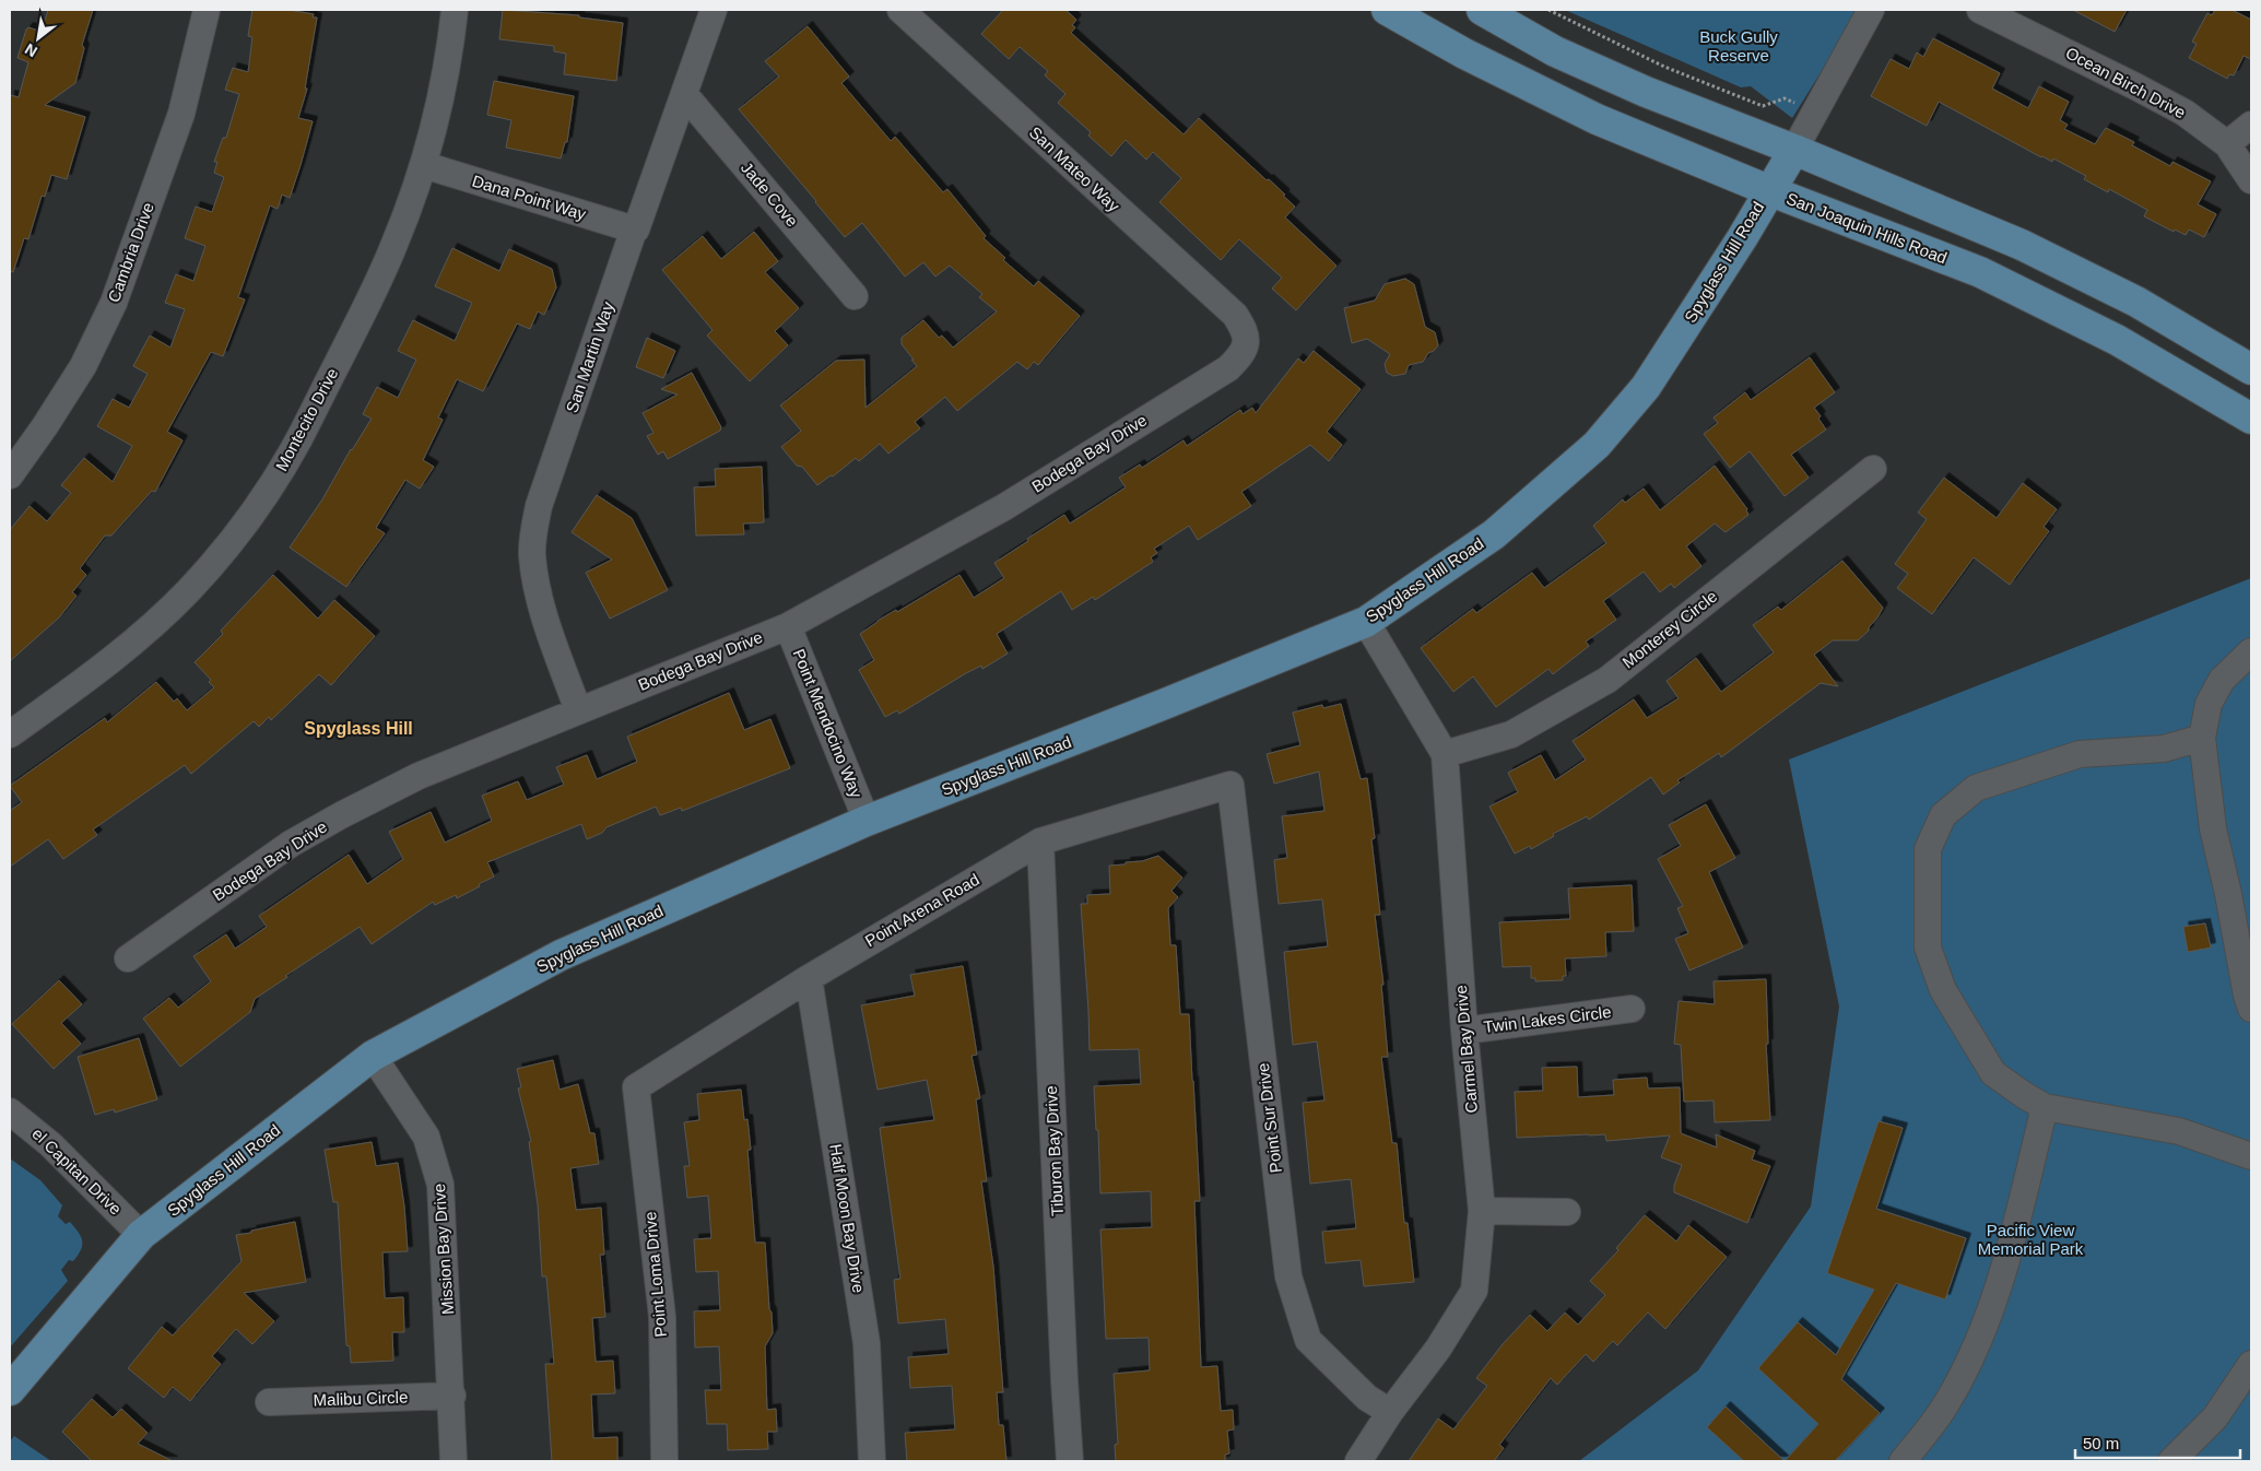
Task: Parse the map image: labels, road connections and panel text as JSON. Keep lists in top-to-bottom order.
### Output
{
  "streets": {
    "main road": ["San Joaquin Hills Road", "Spyglass Hill Road"],
    "street": [
      "Ocean Birch Drive",
      "San Mateo Way",
      "Jade Cove",
      "Dana Point Way",
      "Cambria Drive",
      "San Martin Way",
      "Montecito Drive",
      "Bodega Bay Drive",
      "Monterey Circle",
      "Point Mendocino Way",
      "Point Arena Road",
      "Twin Lakes Circle",
      "Carmel Bay Drive",
      "Point Sur Drive",
      "Tiburon Bay Drive",
      "el Capitan Drive",
      "Half Moon Bay Drive",
      "Mission Bay Drive",
      "Point Loma Drive",
      "Malibu Circle"
    ]
  },
  "crossings": [
    ["San Mateo Way", "Bodega Bay Drive"],
    ["Jade Cove", "San Martin Way"],
    ["Dana Point Way", "San Martin Way"],
    ["Dana Point Way", "Montecito Drive"],
    ["San Joaquin Hills Road", "Spyglass Hill Road"],
    ["Spyglass Hill Road", "Point Mendocino Way"],
    ["Spyglass Hill Road", "Carmel Bay Drive"],
    ["Spyglass Hill Road", "el Capitan Drive"],
    ["Spyglass Hill Road", "Mission Bay Drive"],
    ["San Martin Way", "Bodega Bay Drive"],
    ["Bodega Bay Drive", "Point Mendocino Way"],
    ["Monterey Circle", "Carmel Bay Drive"],
    ["Point Arena Road", "Point Sur Drive"],
    ["Point Arena Road", "Tiburon Bay Drive"],
    ["Point Arena Road", "Half Moon Bay Drive"],
    ["Point Arena Road", "Point Loma Drive"],
    ["Twin Lakes Circle", "Carmel Bay Drive"],
    ["Carmel Bay Drive", "Point Sur Drive"],
    ["Mission Bay Drive", "Malibu Circle"]
  ],
  "districts": ["Spyglass Hill"],
  "parks": ["Buck Gully Reserve", "Pacific View Memorial Park"],
  "scale_bar": "50 m",
  "north": "bottom left"
}
